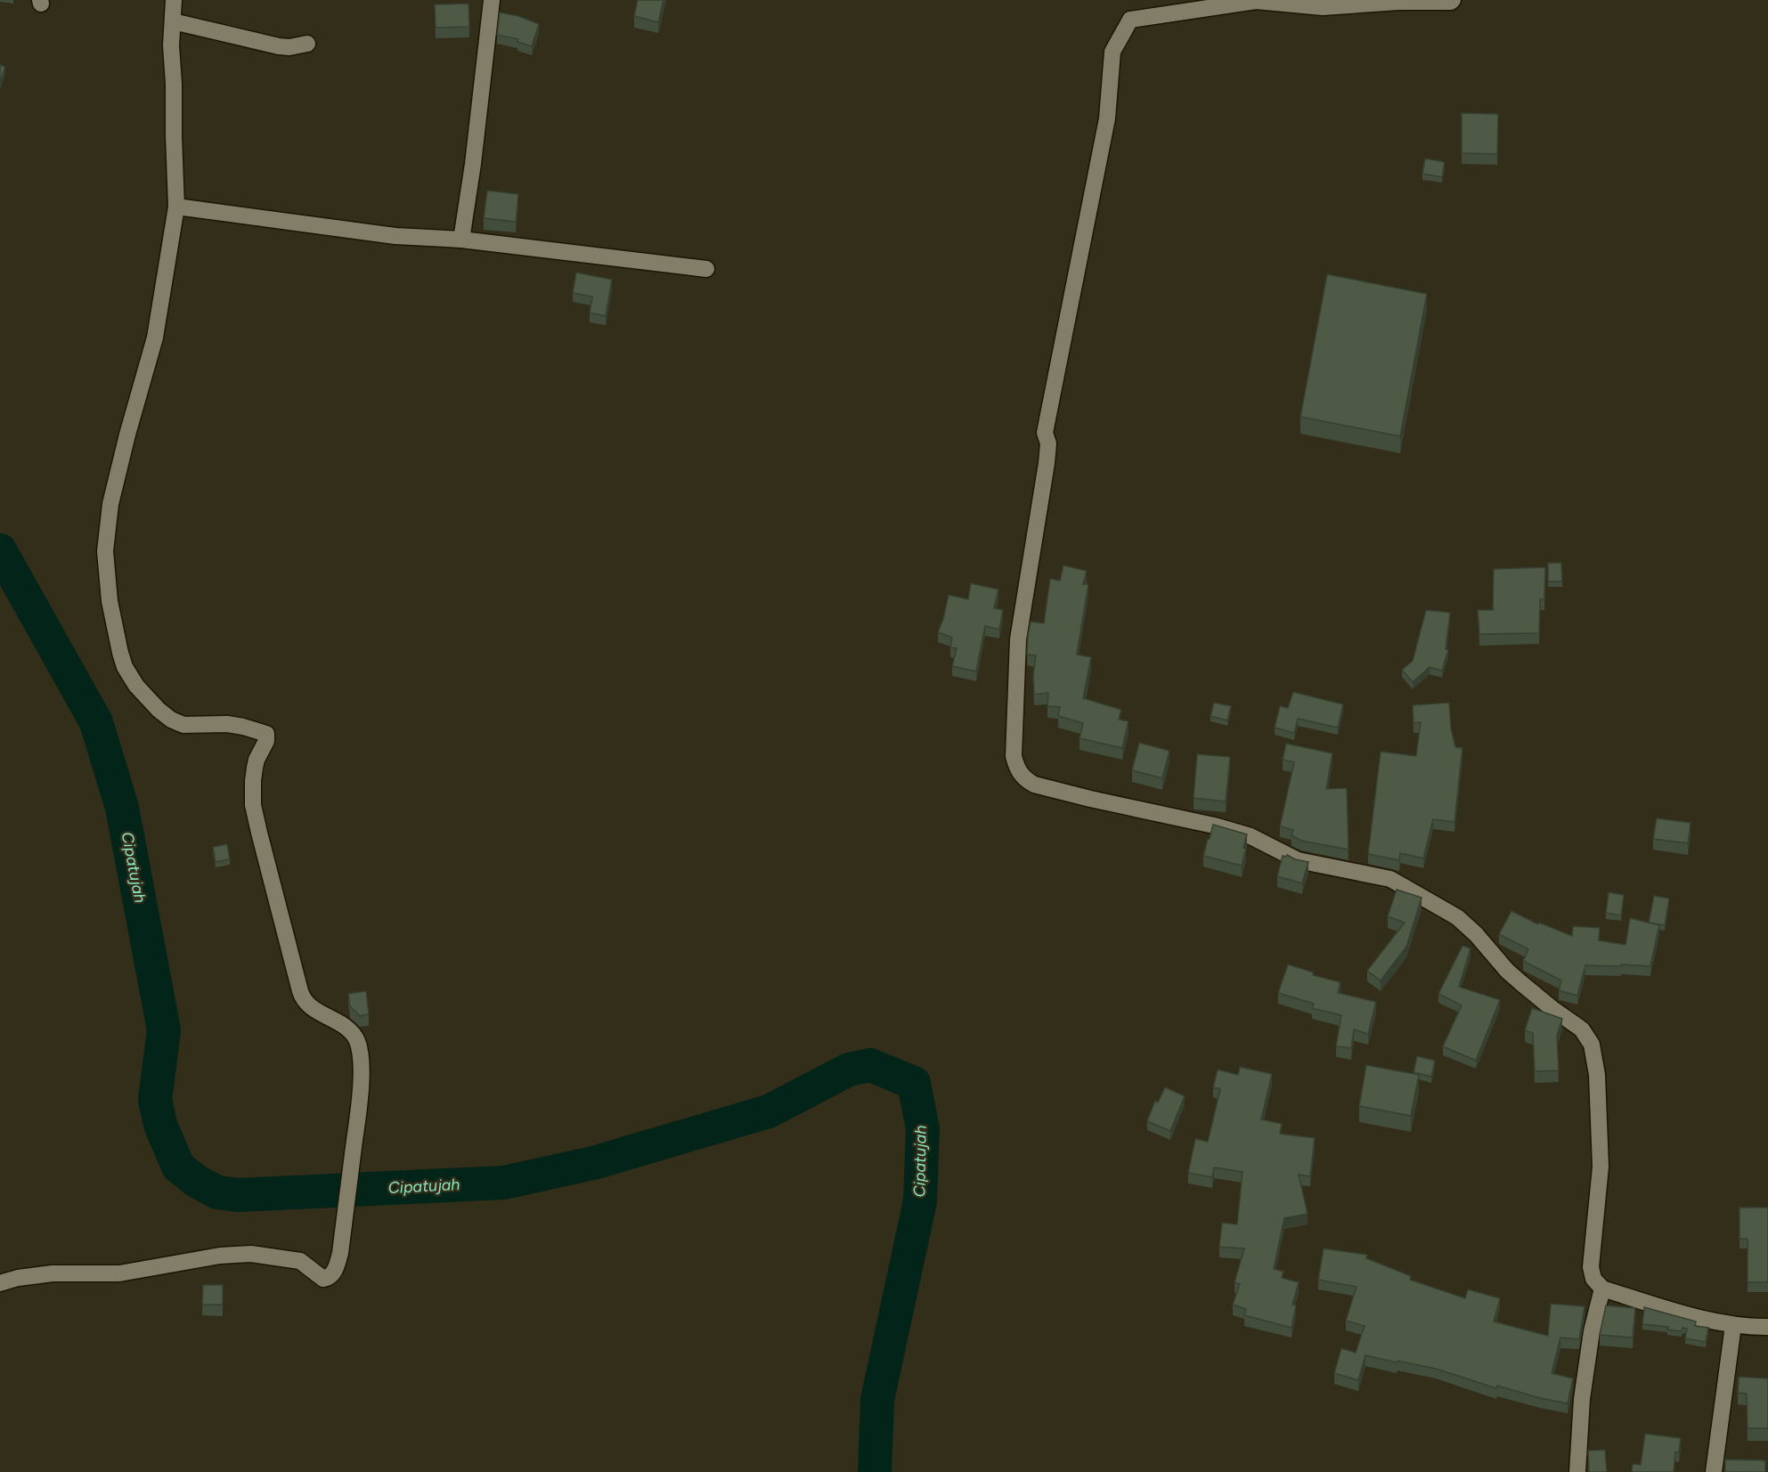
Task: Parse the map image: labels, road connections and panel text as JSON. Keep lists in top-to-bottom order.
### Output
{
  "water": ["Cipatujah"]
}
